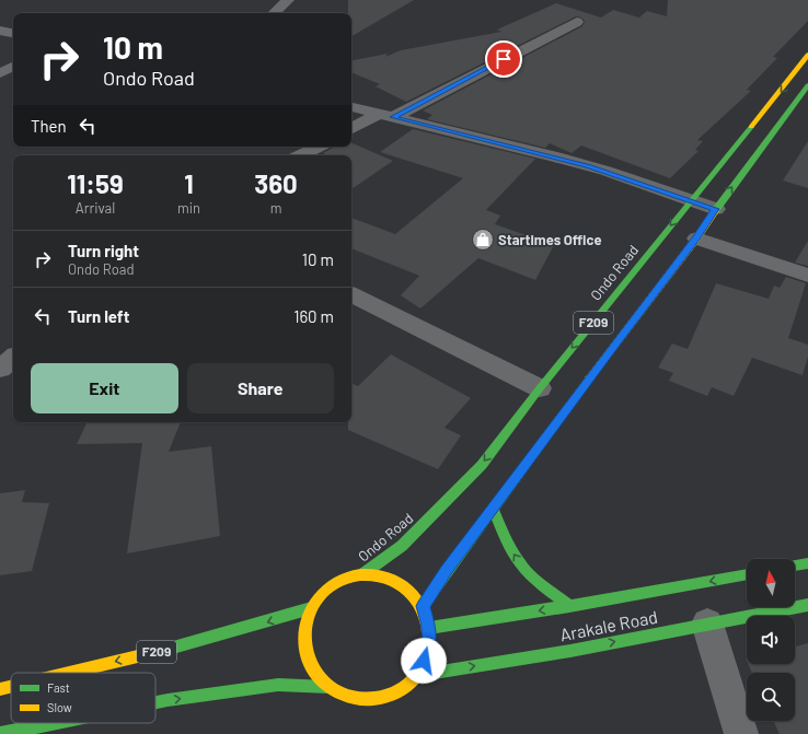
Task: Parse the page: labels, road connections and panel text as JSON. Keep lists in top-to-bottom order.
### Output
{
  "streets": {
    "main road": ["Ondo Road", "F209", "Arakale Road"]
  },
  "crossings": [
    ["Ondo Road", "F209"],
    ["Ondo Road", "Arakale Road"],
    ["F209", "Arakale Road"]
  ],
  "places": {
    "shop": ["Startimes Office"]
  },
  "legend": ["Fast", "Slow"],
  "north": "top",
  "page": {
    "turn": ["10 m", "Ondo Road"],
    "then": "Then",
    "eta": [
      "11:59",
      "Arrival",
      "1",
      "min",
      "360",
      "m"
    ],
    "list": [
      {
        "name": "Turn right",
        "note": "Ondo Road",
        "value": "10 m"
      },
      {
        "name": "Turn left",
        "value": "160 m"
      }
    ],
    "buttons": ["Exit", "Share"]
  }
}
